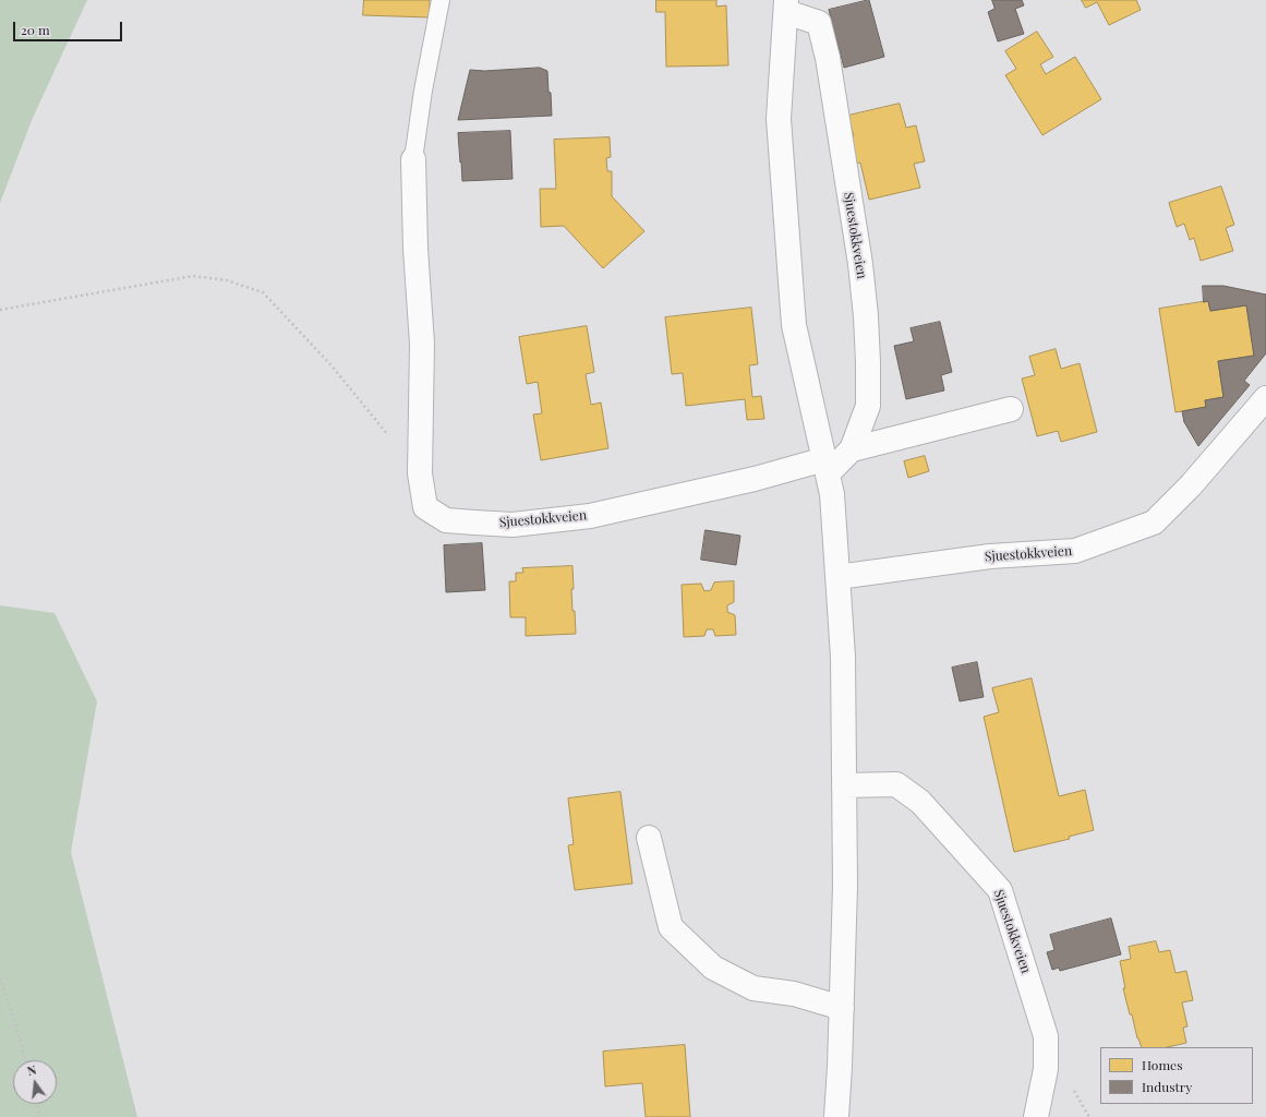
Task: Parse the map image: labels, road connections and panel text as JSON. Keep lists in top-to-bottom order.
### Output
{
  "streets": {
    "street": ["Sjuestokkveien"]
  },
  "legend": ["Homes", "Industry"],
  "scale_bar": "20 m",
  "north": "top"
}
